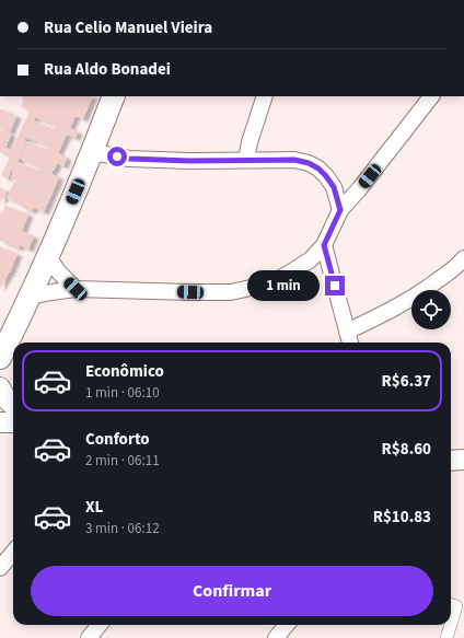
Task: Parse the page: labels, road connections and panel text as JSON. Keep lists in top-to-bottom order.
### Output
{
  "page": {
    "banner": ["Rua Celio Manuel Vieira", "Rua Aldo Bonadei"],
    "bubble": "1 min",
    "list": [
      {
        "name": "Econômico",
        "note": "1 min · 06:10",
        "value": "R$6.37"
      },
      {
        "name": "Conforto",
        "note": "2 min · 06:11",
        "value": "R$8.60"
      },
      {
        "name": "XL",
        "note": "3 min · 06:12",
        "value": "R$10.83"
      }
    ],
    "buttons": "Confirmar"
  }
}
